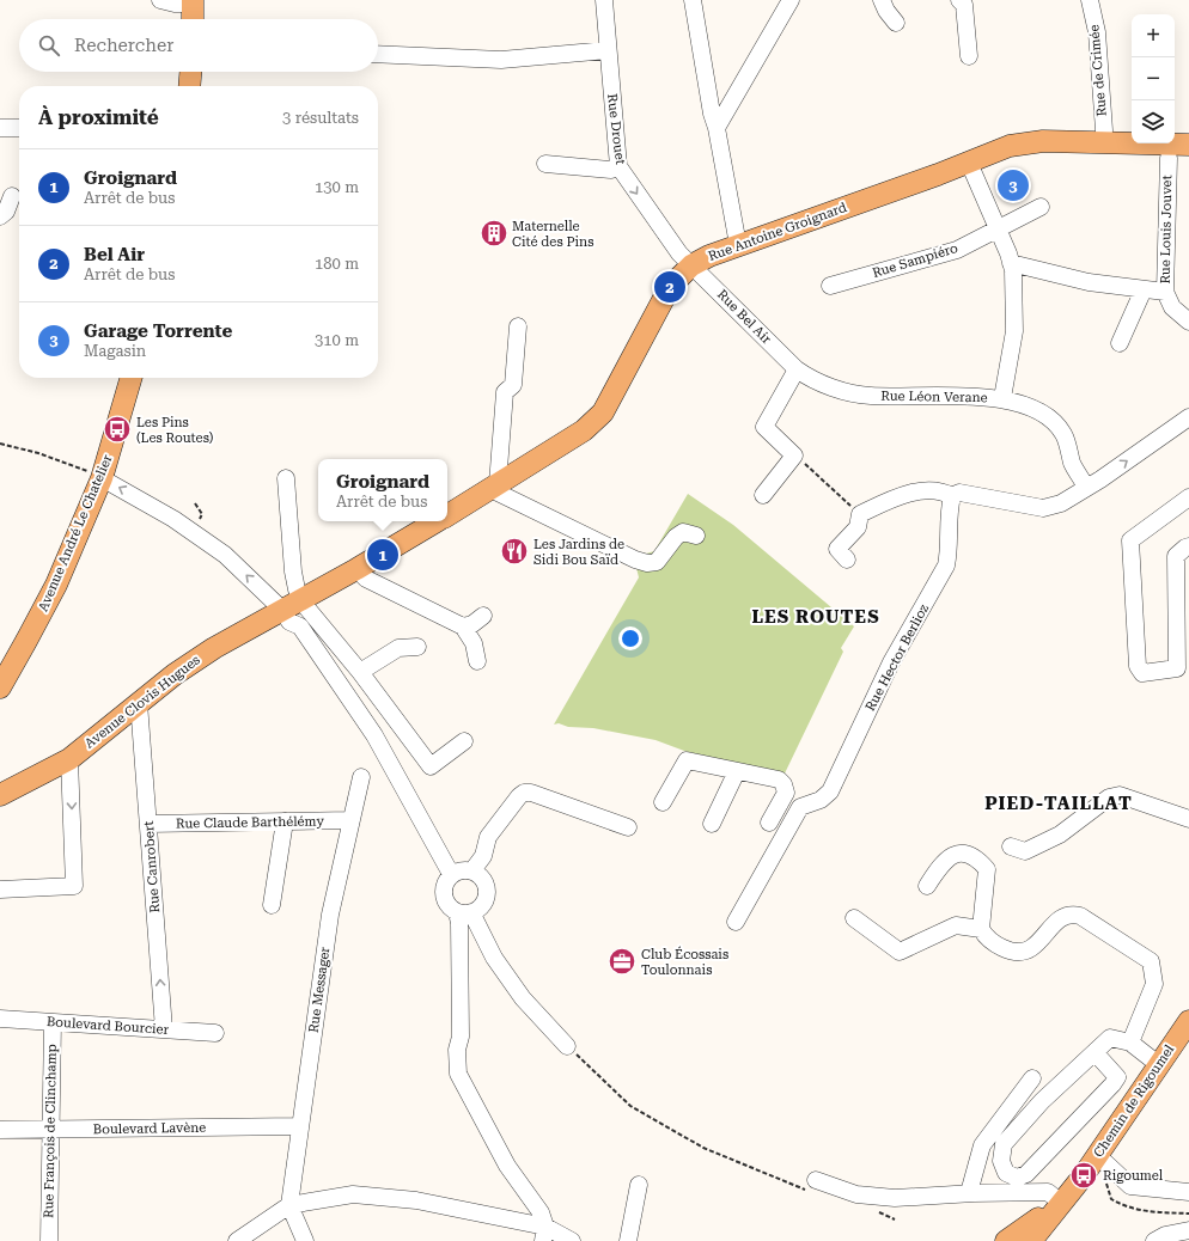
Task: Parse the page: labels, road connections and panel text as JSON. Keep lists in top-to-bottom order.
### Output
{
  "streets": {
    "main road": [
      "Rue Antoine Groignard",
      "Avenue André Le Chatelier",
      "Avenue Clovis Hugues",
      "Chemin de Rigoumel"
    ],
    "street": [
      "Rue de Crimée",
      "Rue Drouet",
      "Rue Louis Jouvet",
      "Rue Sampiéro",
      "Rue Bel Air",
      "Rue Léon Verane",
      "Rue Hector Berlioz",
      "Rue Claude Barthélémy",
      "Rue Canrobert",
      "Rue Messager",
      "Boulevard Bourcier",
      "Boulevard Lavène",
      "Rue François de Clinchamp"
    ]
  },
  "crossings": [
    ["Rue de Crimée", "Rue Antoine Groignard"],
    ["Rue Drouet", "Rue Antoine Groignard"],
    ["Rue Drouet", "Rue Bel Air"],
    ["Rue Antoine Groignard", "Rue Bel Air"],
    ["Rue Antoine Groignard", "Avenue Clovis Hugues"],
    ["Rue Bel Air", "Rue Léon Verane"],
    ["Avenue Clovis Hugues", "Rue Canrobert"],
    ["Rue Claude Barthélémy", "Rue Canrobert"],
    ["Rue Claude Barthélémy", "Rue Messager"],
    ["Rue Canrobert", "Boulevard Bourcier"],
    ["Rue Messager", "Boulevard Lavène"],
    ["Boulevard Bourcier", "Rue François de Clinchamp"],
    ["Boulevard Lavène", "Rue François de Clinchamp"]
  ],
  "one_way": ["Rue Drouet"],
  "districts": ["LES ROUTES", "PIED-TAILLAT"],
  "places": {
    "building": ["Maternelle Cité des Pins"],
    "bus stop": ["Les Pins (Les Routes)", "Rigoumel"],
    "restaurant": ["Les Jardins de Sidi Bou Saïd"],
    "office": ["Club Écossais Toulonnais"]
  },
  "page": {
    "map_buttons": ["+", "−"],
    "search": "Rechercher",
    "heading": ["À proximité", "3 résultats"],
    "list": [
      {
        "mark": "1",
        "name": "Groignard",
        "note": "Arrêt de bus",
        "value": "130 m"
      },
      {
        "mark": "2",
        "name": "Bel Air",
        "note": "Arrêt de bus",
        "value": "180 m"
      },
      {
        "mark": "3",
        "name": "Garage Torrente",
        "note": "Magasin",
        "value": "310 m"
      }
    ],
    "pins": ["3", "2", "1"],
    "popup": ["Groignard", "Arrêt de bus"]
  }
}
